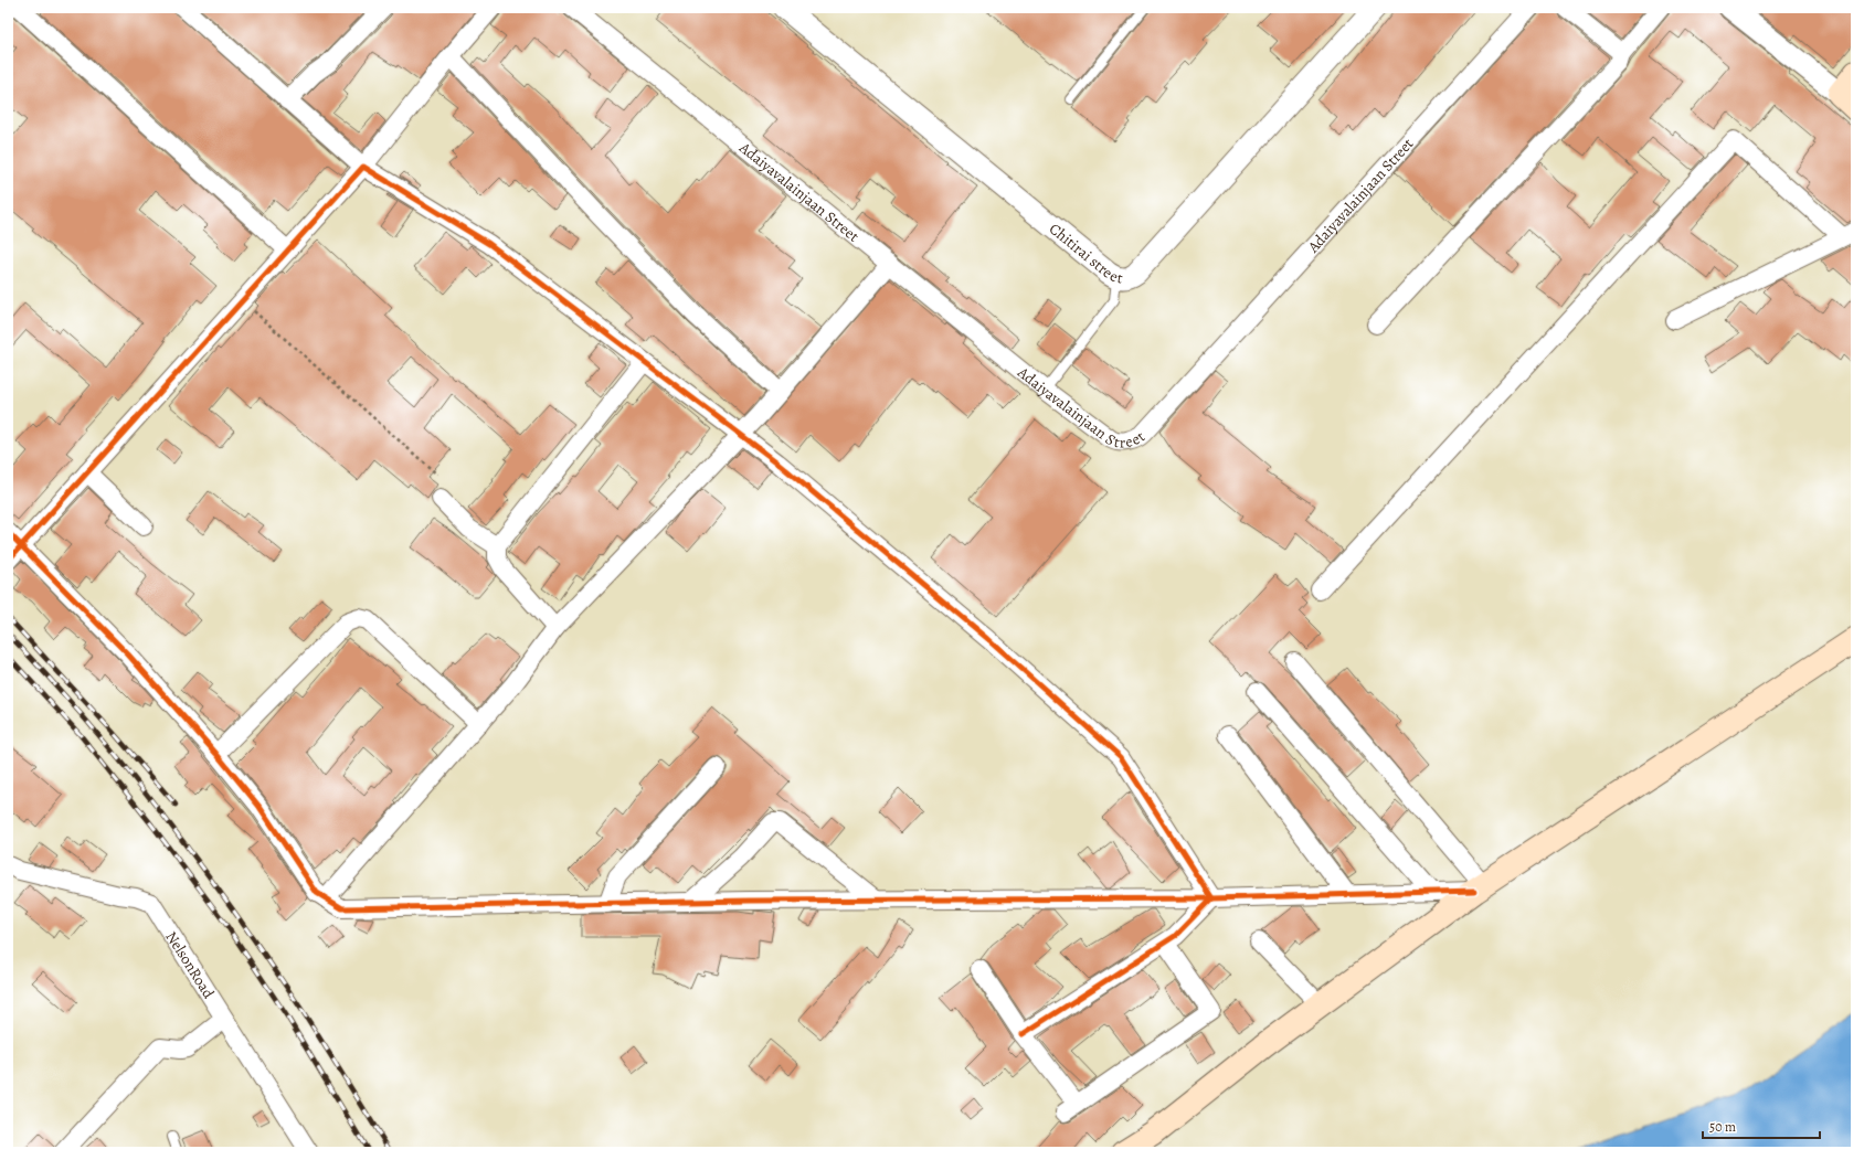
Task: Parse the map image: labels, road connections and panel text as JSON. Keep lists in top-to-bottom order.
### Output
{
  "streets": {
    "street": ["Adaiyavalainjaan Street", "Chitirai street", "NelsonRoad"]
  },
  "scale_bar": "50 m"
}
